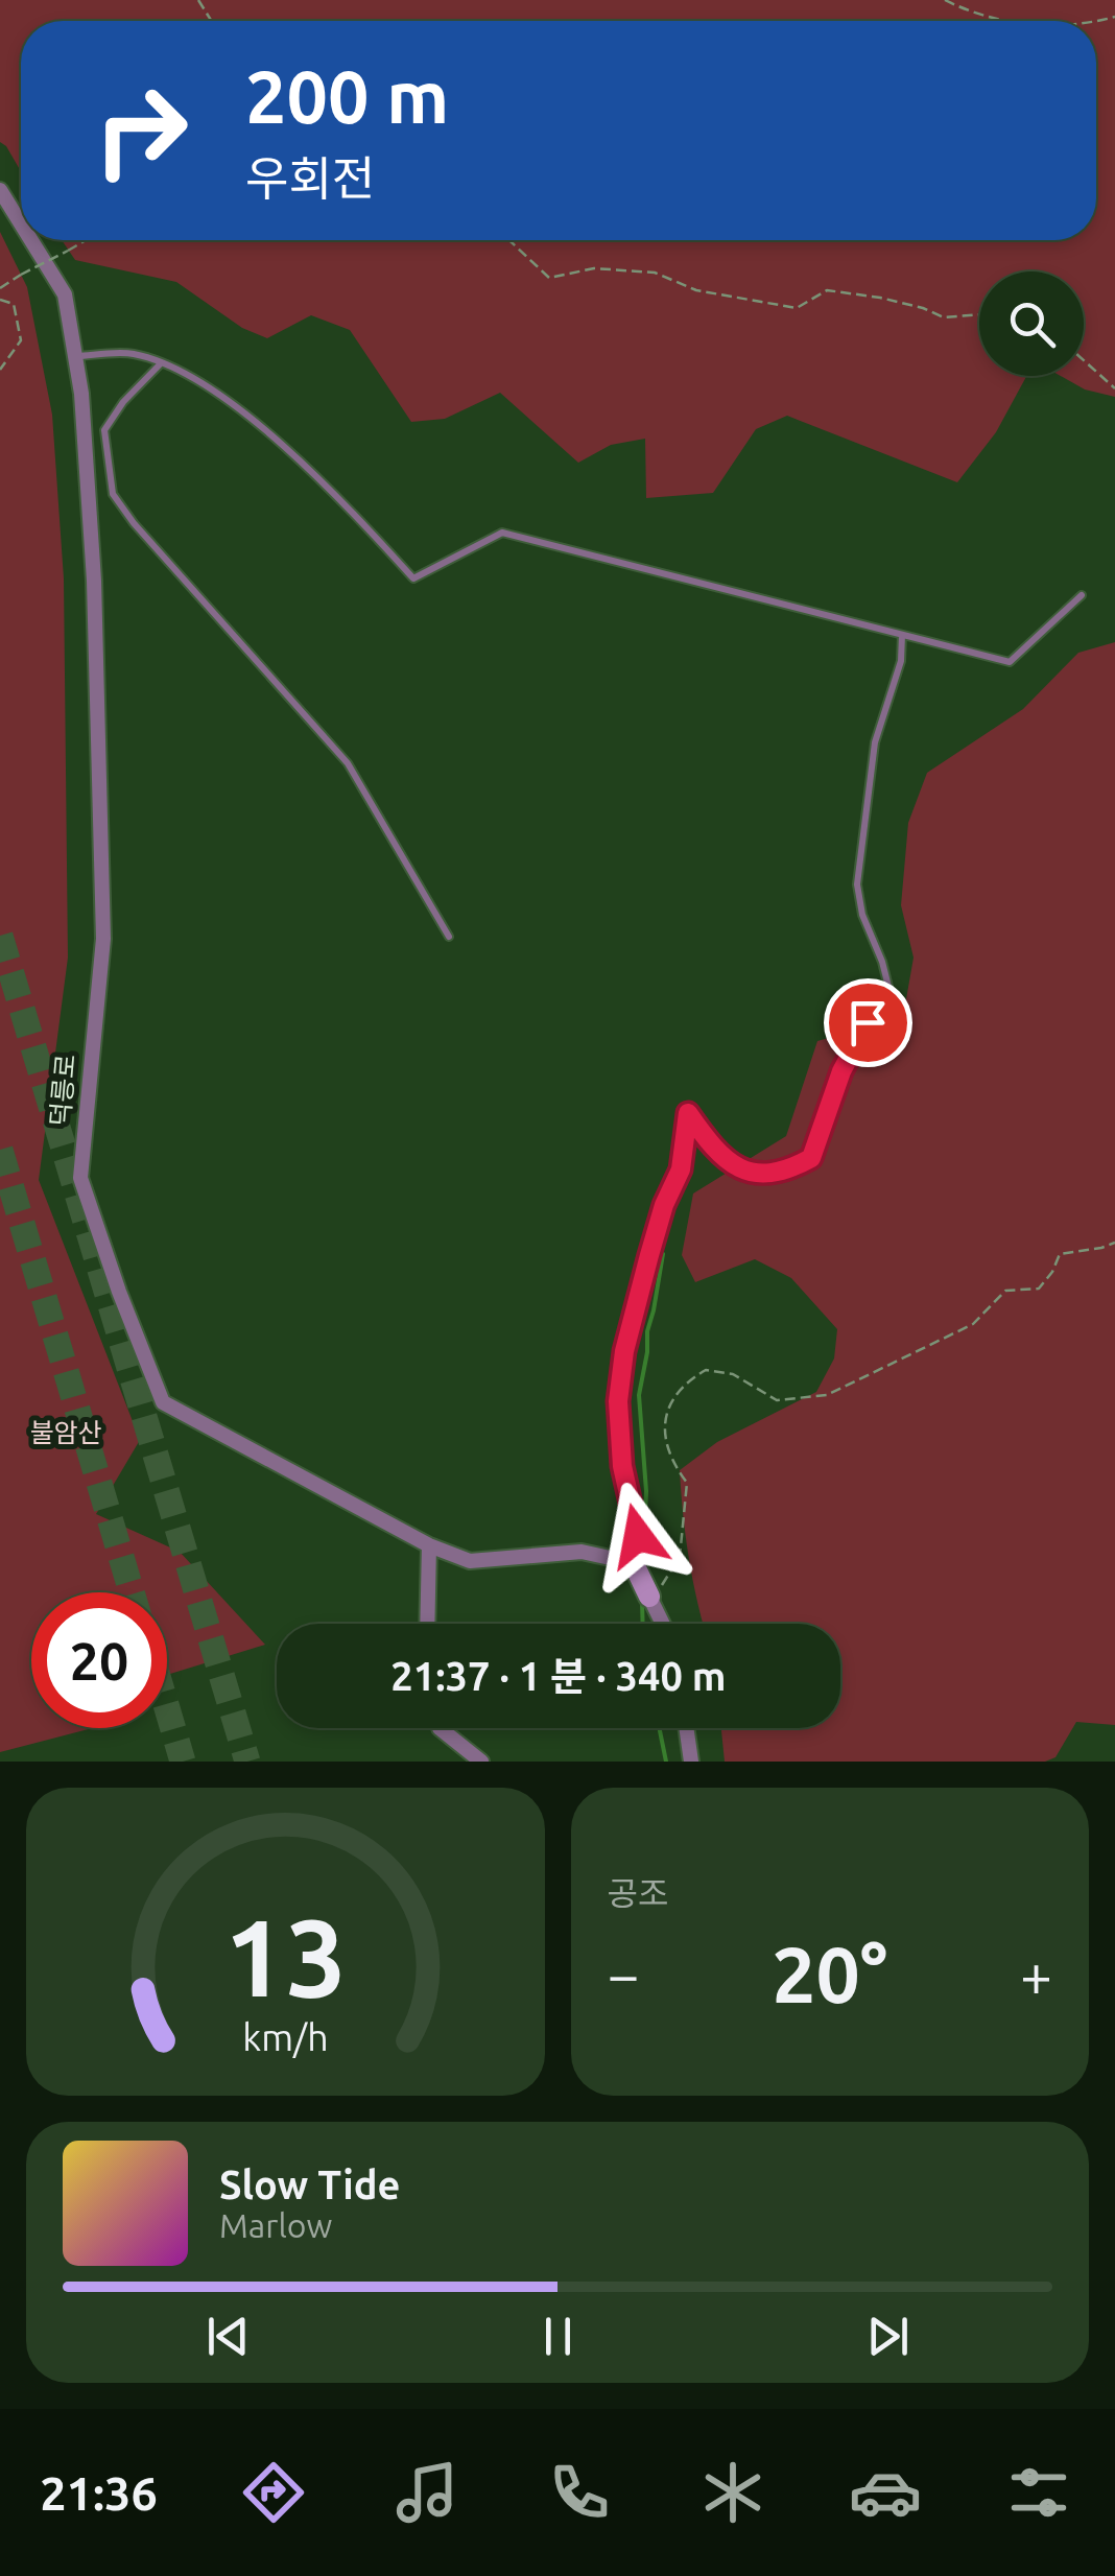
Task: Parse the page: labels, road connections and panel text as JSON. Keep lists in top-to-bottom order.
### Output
{
  "streets": {
    "street": ["덕릉로"]
  },
  "parks": ["불암산"],
  "page": {
    "turn": ["200 m", "우회전"],
    "limit": "20",
    "trip": "21:37 · 1 분 · 340 m",
    "tile": "공조",
    "heat": ["−", "20°", "+"],
    "song": ["Slow Tide", "Marlow"],
    "tabs": "21:36",
    "gauge": ["13", "km/h"]
  }
}
